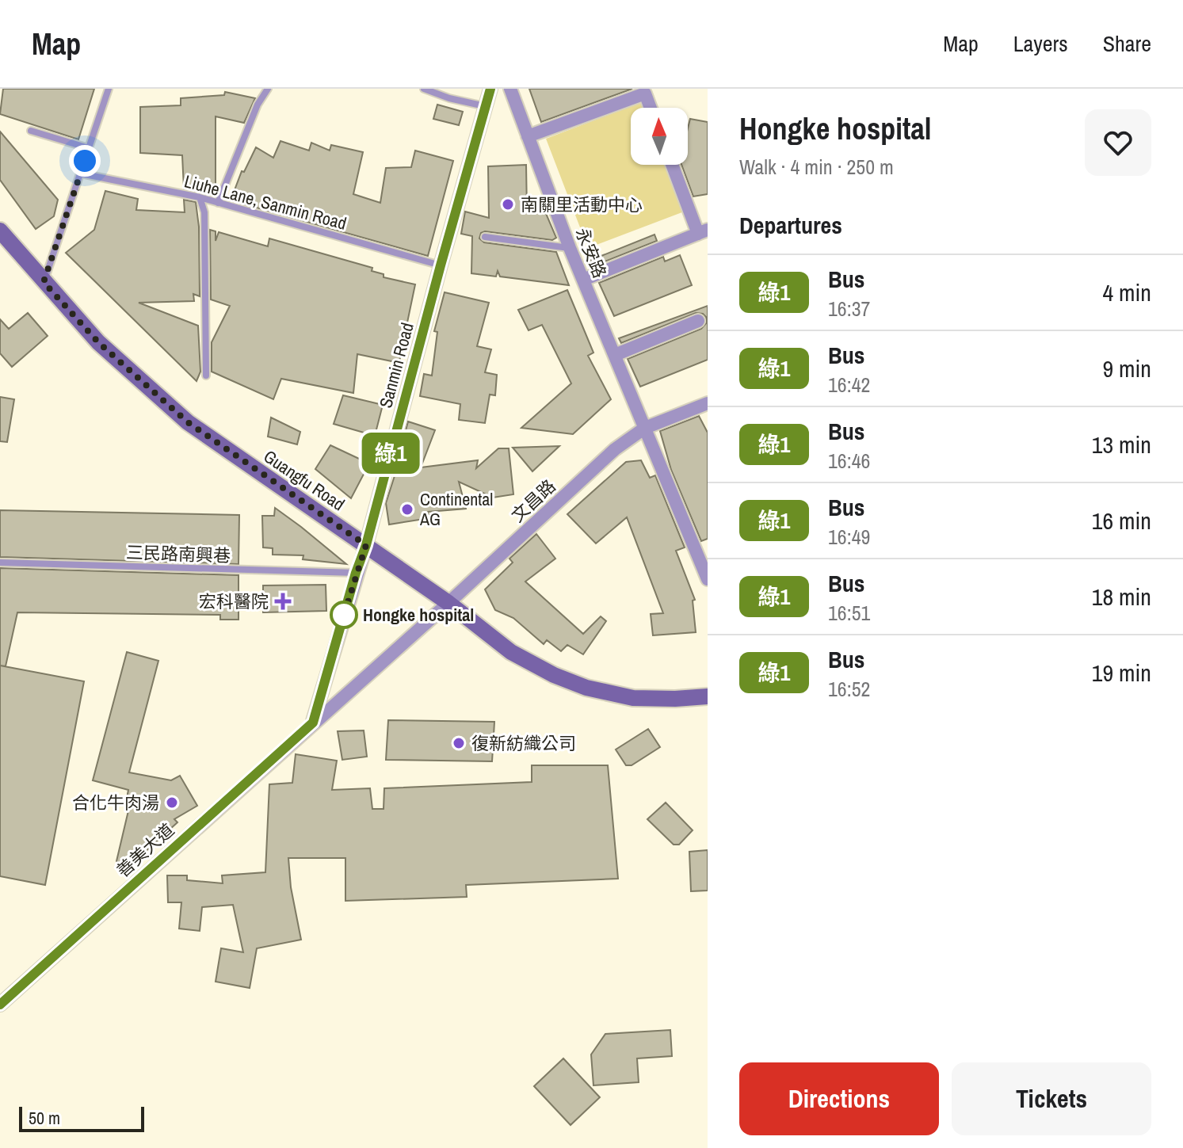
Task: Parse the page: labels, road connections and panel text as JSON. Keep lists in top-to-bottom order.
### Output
{
  "streets": {
    "main road": ["Guangfu Road"],
    "street": [
      "永安路",
      "Sanmin Road",
      "文昌路",
      "善美大道"
    ],
    "lane": ["Liuhe Lane, Sanmin Road", "三民路南興巷"]
  },
  "crossings": [
    ["Liuhe Lane, Sanmin Road", "Sanmin Road"],
    ["永安路", "文昌路"],
    ["Sanmin Road", "Guangfu Road"],
    ["Sanmin Road", "文昌路"],
    ["Sanmin Road", "三民路南興巷"],
    ["Sanmin Road", "善美大道"],
    ["Guangfu Road", "文昌路"],
    ["文昌路", "善美大道"]
  ],
  "places": {
    "other": [
      "南關里活動中心",
      "Continental AG",
      "Hongke hospital",
      "復新紡織公司",
      "合化牛肉湯"
    ],
    "health": ["宏科醫院"]
  },
  "lines": ["bus line 綠1"],
  "scale_bar": "50 m",
  "north": "top",
  "page": {
    "header": "Map",
    "nav": ["Map", "Layers", "Share"],
    "on_map": "綠1",
    "heading": [
      ["Hongke hospital", "Walk · 4 min · 250 m"],
      "Departures"
    ],
    "list": [
      {
        "mark": "綠1",
        "name": "Bus",
        "note": "16:37",
        "value": "4 min"
      },
      {
        "mark": "綠1",
        "name": "Bus",
        "note": "16:42",
        "value": "9 min"
      },
      {
        "mark": "綠1",
        "name": "Bus",
        "note": "16:46",
        "value": "13 min"
      },
      {
        "mark": "綠1",
        "name": "Bus",
        "note": "16:49",
        "value": "16 min"
      },
      {
        "mark": "綠1",
        "name": "Bus",
        "note": "16:51",
        "value": "18 min"
      },
      {
        "mark": "綠1",
        "name": "Bus",
        "note": "16:52",
        "value": "19 min"
      }
    ],
    "buttons": ["Directions", "Tickets"],
    "scale": "50 m"
  }
}
